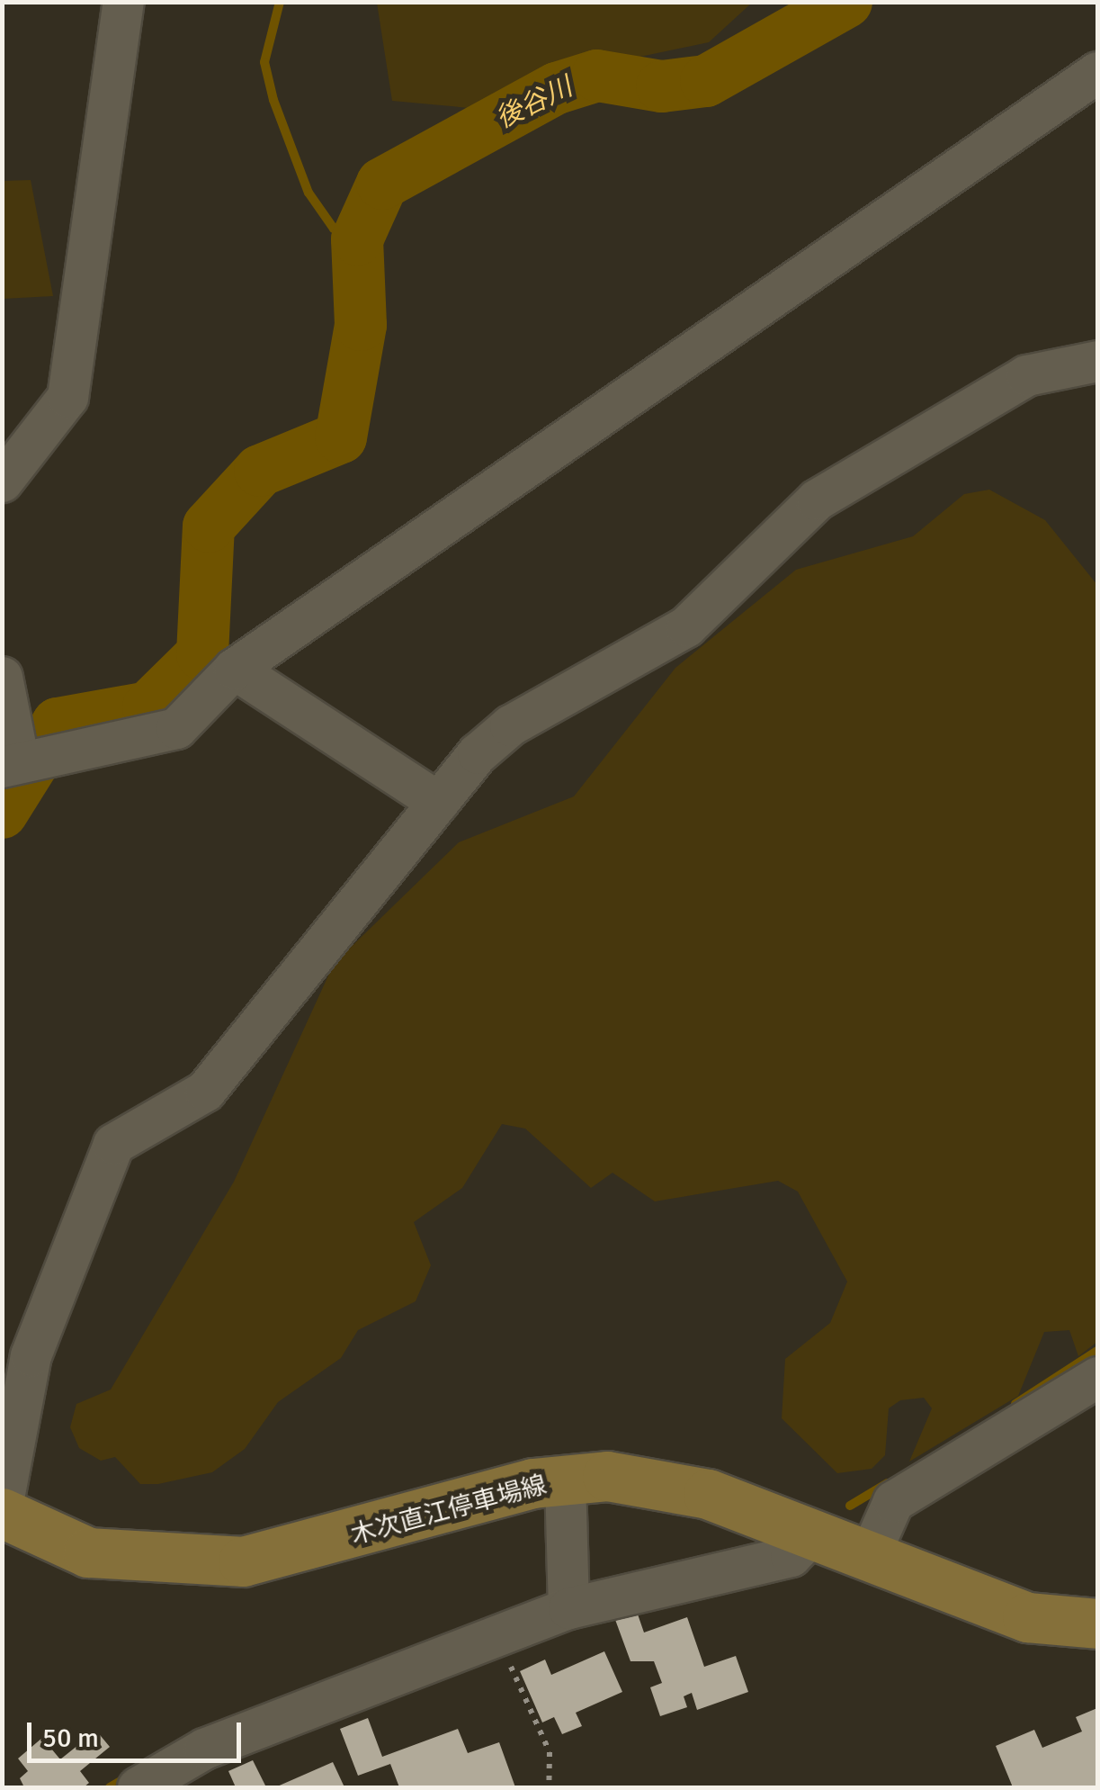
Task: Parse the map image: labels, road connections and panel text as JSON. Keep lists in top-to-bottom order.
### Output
{
  "streets": {
    "main road": ["木次直江停車場線"]
  },
  "water": ["後谷川"],
  "scale_bar": "50 m"
}
